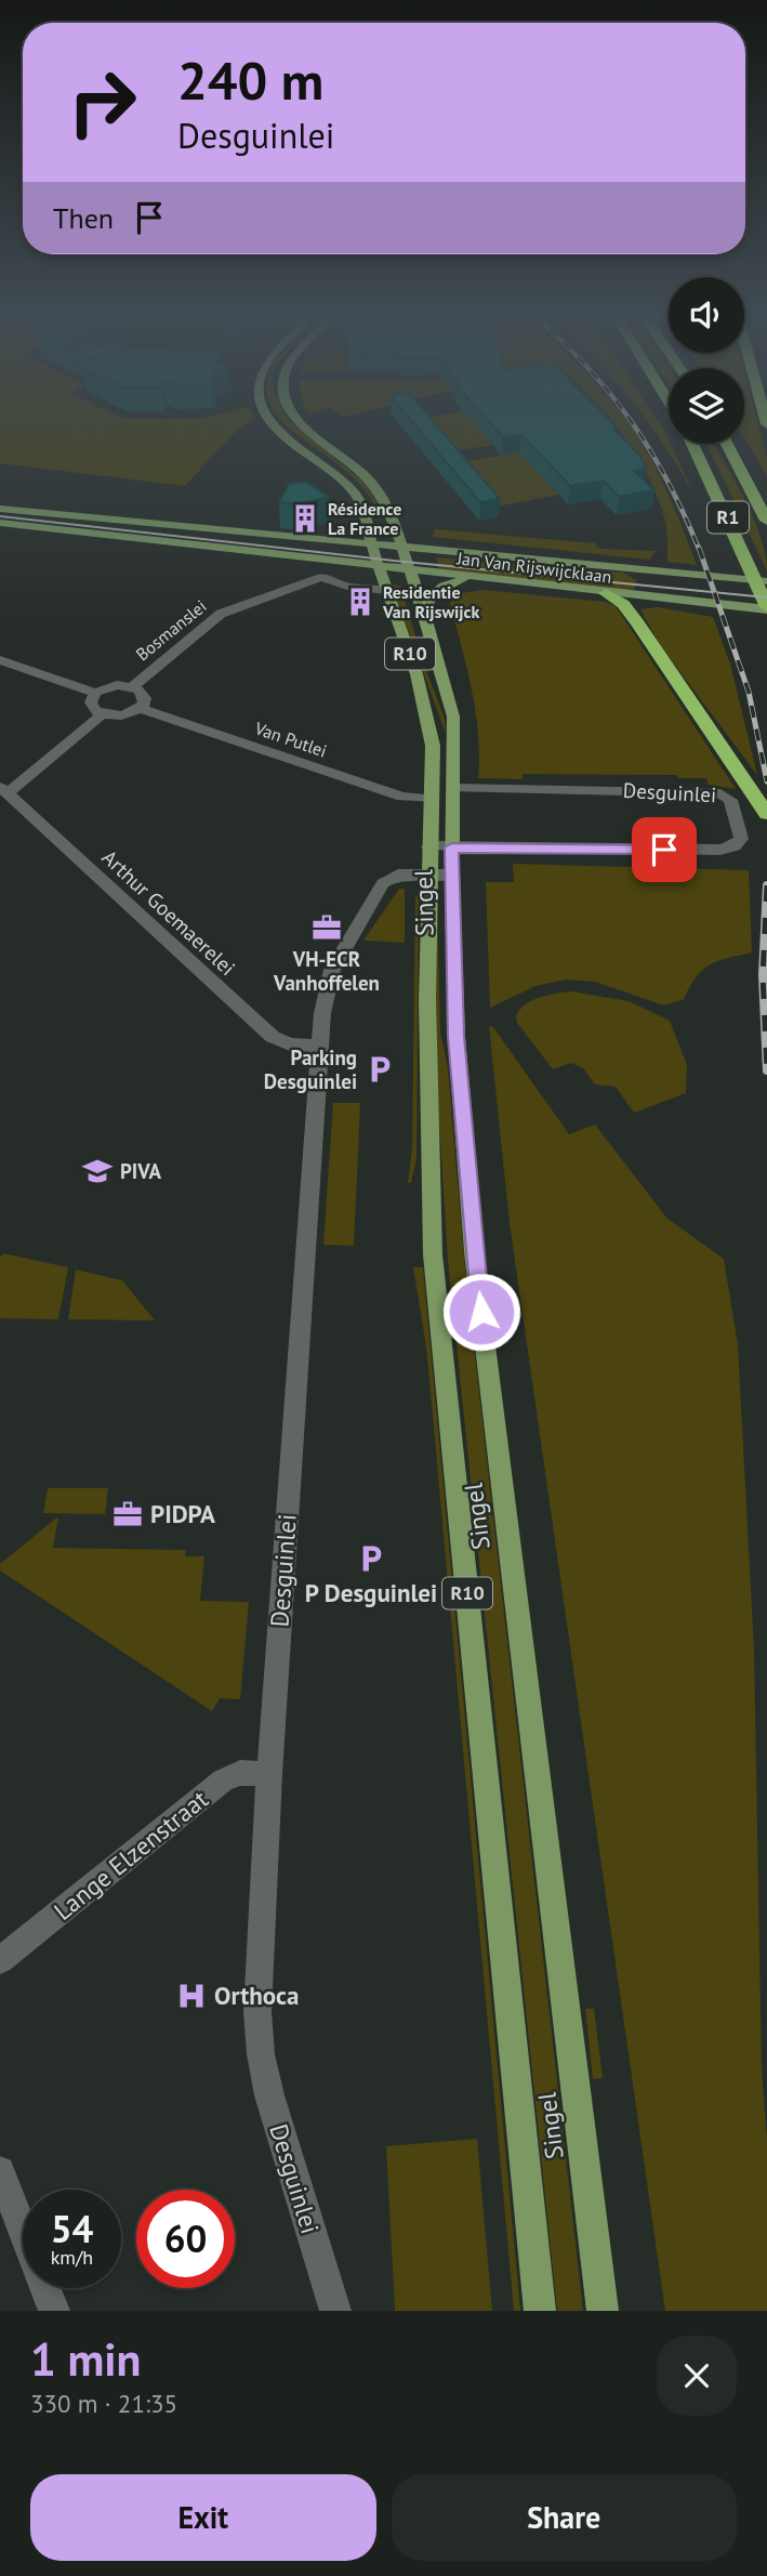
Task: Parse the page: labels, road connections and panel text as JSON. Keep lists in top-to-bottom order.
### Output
{
  "streets": {
    "highway": ["R1"],
    "main road": ["Jan Van Rijswijcklaan", "R10", "Singel"],
    "street": [
      "Bosmanslei",
      "Van Putlei",
      "Desguinlei",
      "Arthur Goemaerelei",
      "Lange Elzenstraat"
    ]
  },
  "crossings": [
    ["R1", "Jan Van Rijswijcklaan"],
    ["Jan Van Rijswijcklaan", "R10"],
    ["R10", "Van Putlei"],
    ["R10", "Desguinlei"],
    ["R10", "Singel"],
    ["Desguinlei", "Singel"],
    ["Desguinlei", "Arthur Goemaerelei"],
    ["Desguinlei", "Lange Elzenstraat"]
  ],
  "places": {
    "building": ["Résidence La France", "Residentie Van Rijswijck"],
    "office": ["VH-ECR Vanhoffelen", "PIDPA"],
    "parking": ["Parking Desguinlei", "P Desguinlei"],
    "school or university": ["PIVA"],
    "hospital": ["Orthoca"]
  },
  "page": {
    "turn": ["240 m", "Desguinlei"],
    "then": "Then",
    "speed": "54 km/h",
    "limit": "60",
    "heading": ["1 min", "330 m · 21:35"],
    "buttons": ["Exit", "Share"]
  }
}
